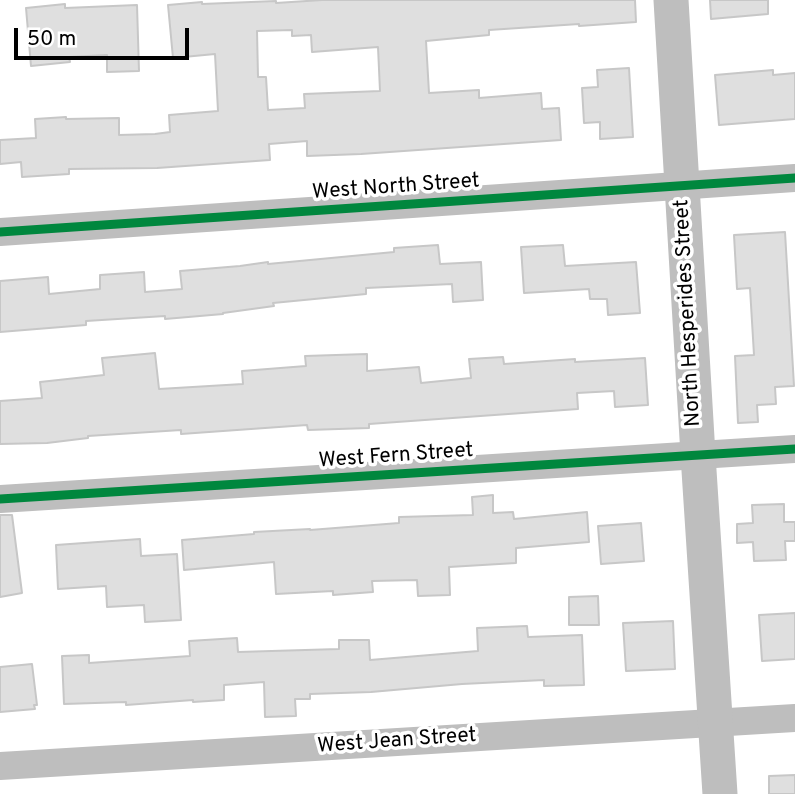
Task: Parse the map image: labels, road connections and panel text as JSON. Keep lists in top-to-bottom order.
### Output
{
  "streets": {
    "street": [
      "West North Street",
      "North Hesperides Street",
      "West Fern Street",
      "West Jean Street"
    ]
  },
  "crossings": [
    ["West North Street", "North Hesperides Street"],
    ["North Hesperides Street", "West Fern Street"],
    ["North Hesperides Street", "West Jean Street"]
  ],
  "scale_bar": "50 m"
}
